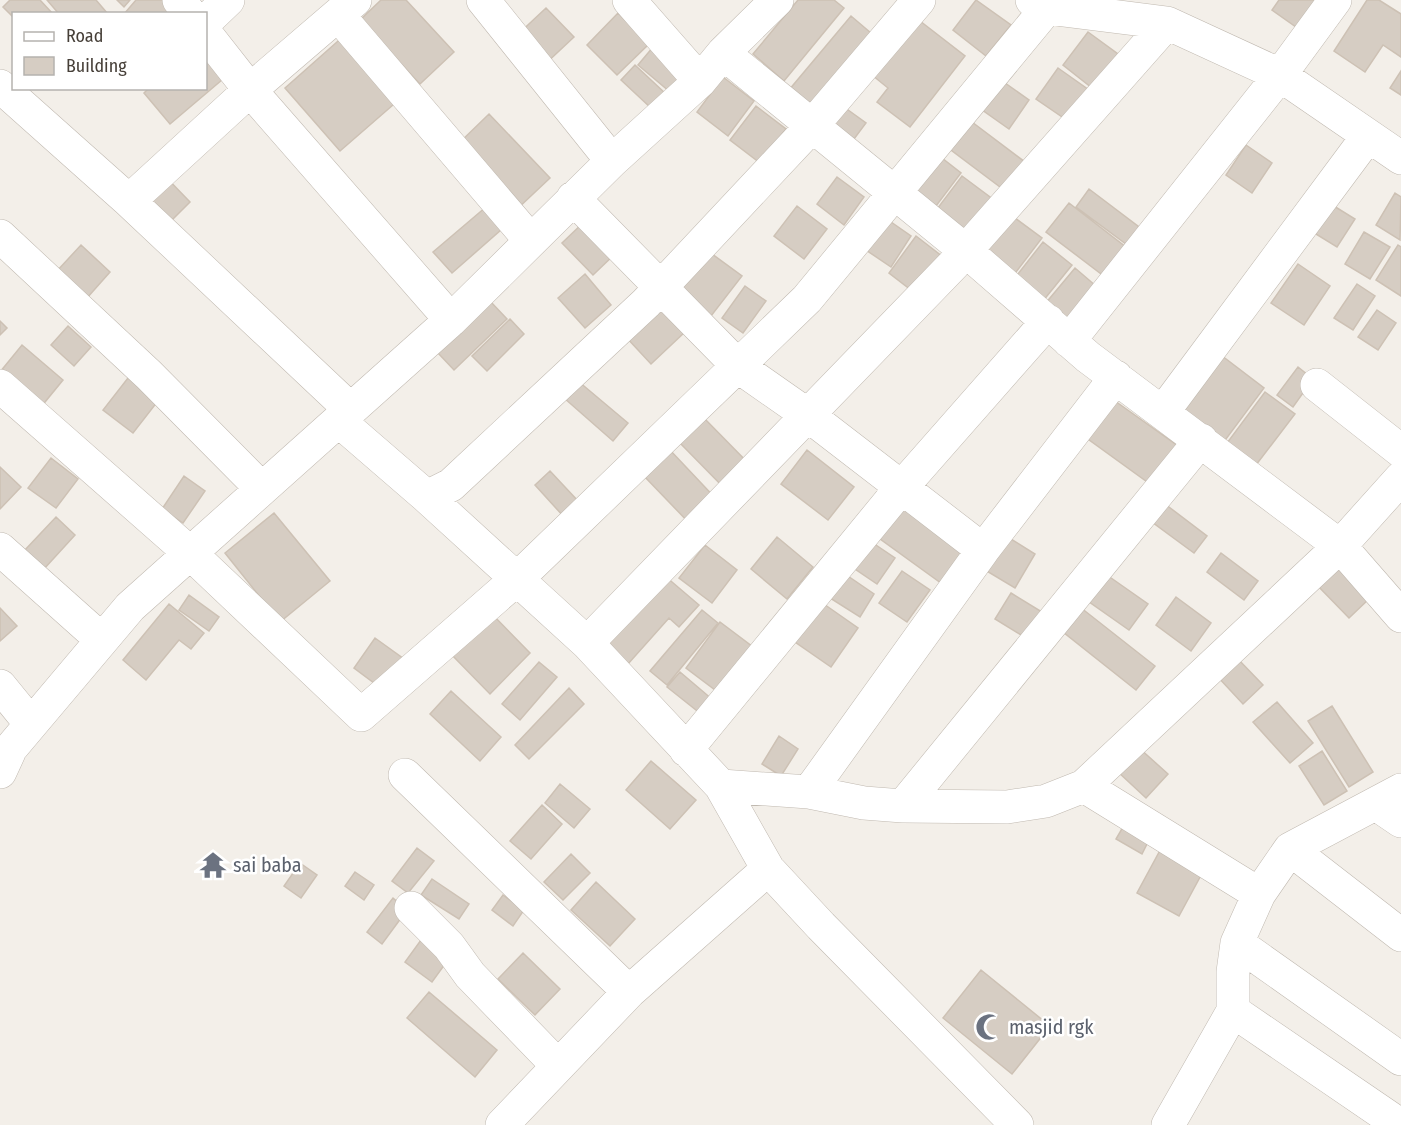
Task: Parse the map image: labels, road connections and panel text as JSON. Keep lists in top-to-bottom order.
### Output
{
  "places": {
    "temple": ["sai baba"],
    "mosque": ["masjid rgk"]
  },
  "legend": ["Road", "Building"]
}
